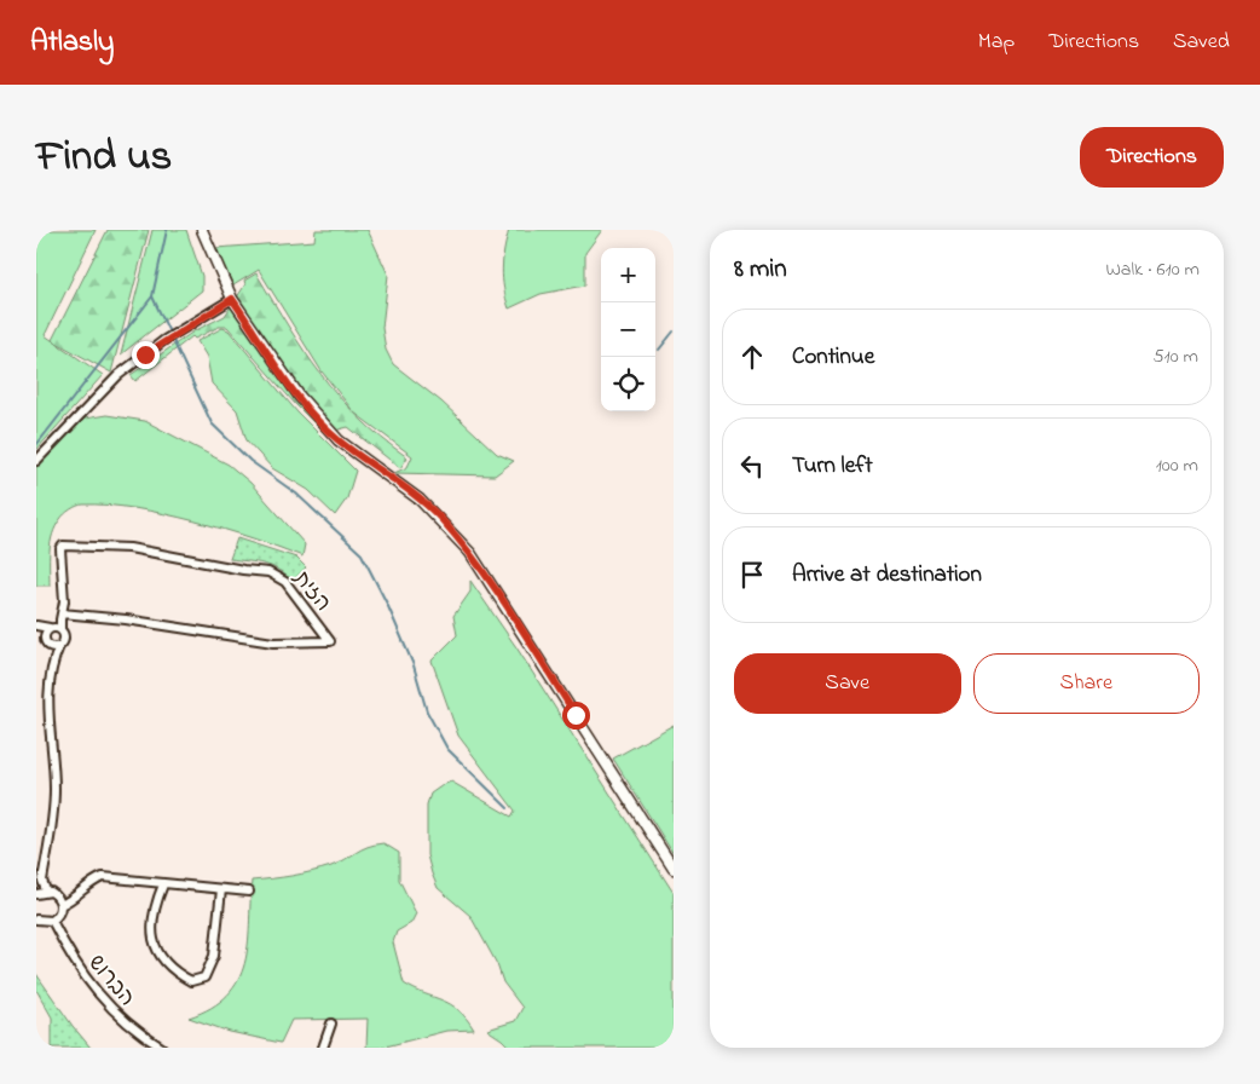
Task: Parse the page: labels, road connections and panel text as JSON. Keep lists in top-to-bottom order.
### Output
{
  "streets": {
    "street": ["הזית", "הברוש"]
  },
  "page": {
    "header": "Atlasly",
    "nav": ["Map", "Directions", "Saved"],
    "title": "Find us",
    "buttons": [
      "Directions",
      ["Save", "Share"]
    ],
    "heading": ["8 min", "Walk · 610 m"],
    "map_buttons": ["+", "−"],
    "list": [
      ["Continue", "510 m"],
      ["Turn left", "100 m"],
      "Arrive at destination"
    ]
  }
}
